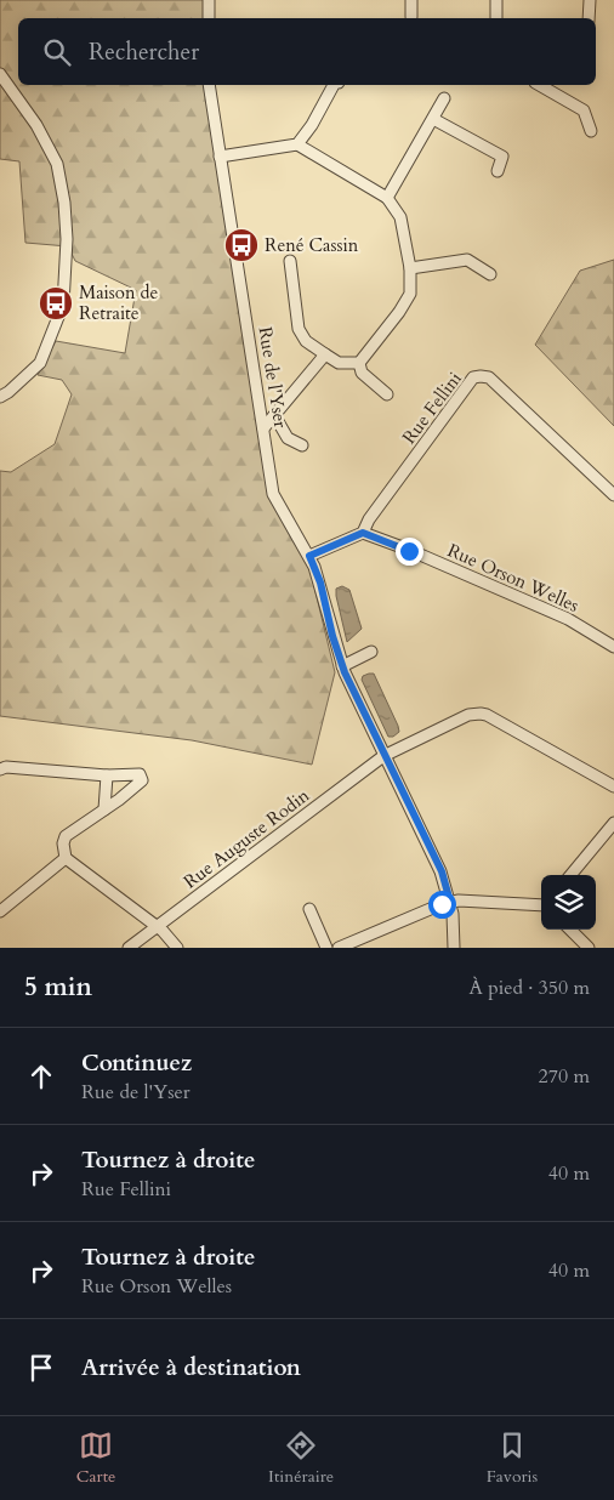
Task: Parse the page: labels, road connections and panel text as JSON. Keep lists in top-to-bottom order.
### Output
{
  "streets": {
    "street": [
      "Rue de l'Yser",
      "Rue Fellini",
      "Rue Orson Welles",
      "Rue Auguste Rodin"
    ]
  },
  "crossings": [
    ["Rue de l'Yser", "Rue Auguste Rodin"],
    ["Rue Fellini", "Rue Orson Welles"]
  ],
  "places": {
    "bus stop": ["René Cassin", "Maison de Retraite"]
  },
  "page": {
    "search": "Rechercher",
    "heading": ["5 min", "À pied · 350 m"],
    "list": [
      ["Continuez", "Rue de l'Yser", "270 m"],
      ["Tournez à droite", "Rue Fellini", "40 m"],
      ["Tournez à droite", "Rue Orson Welles", "40 m"],
      "Arrivée à destination"
    ],
    "nav": ["Carte", "Itinéraire", "Favoris"]
  }
}
